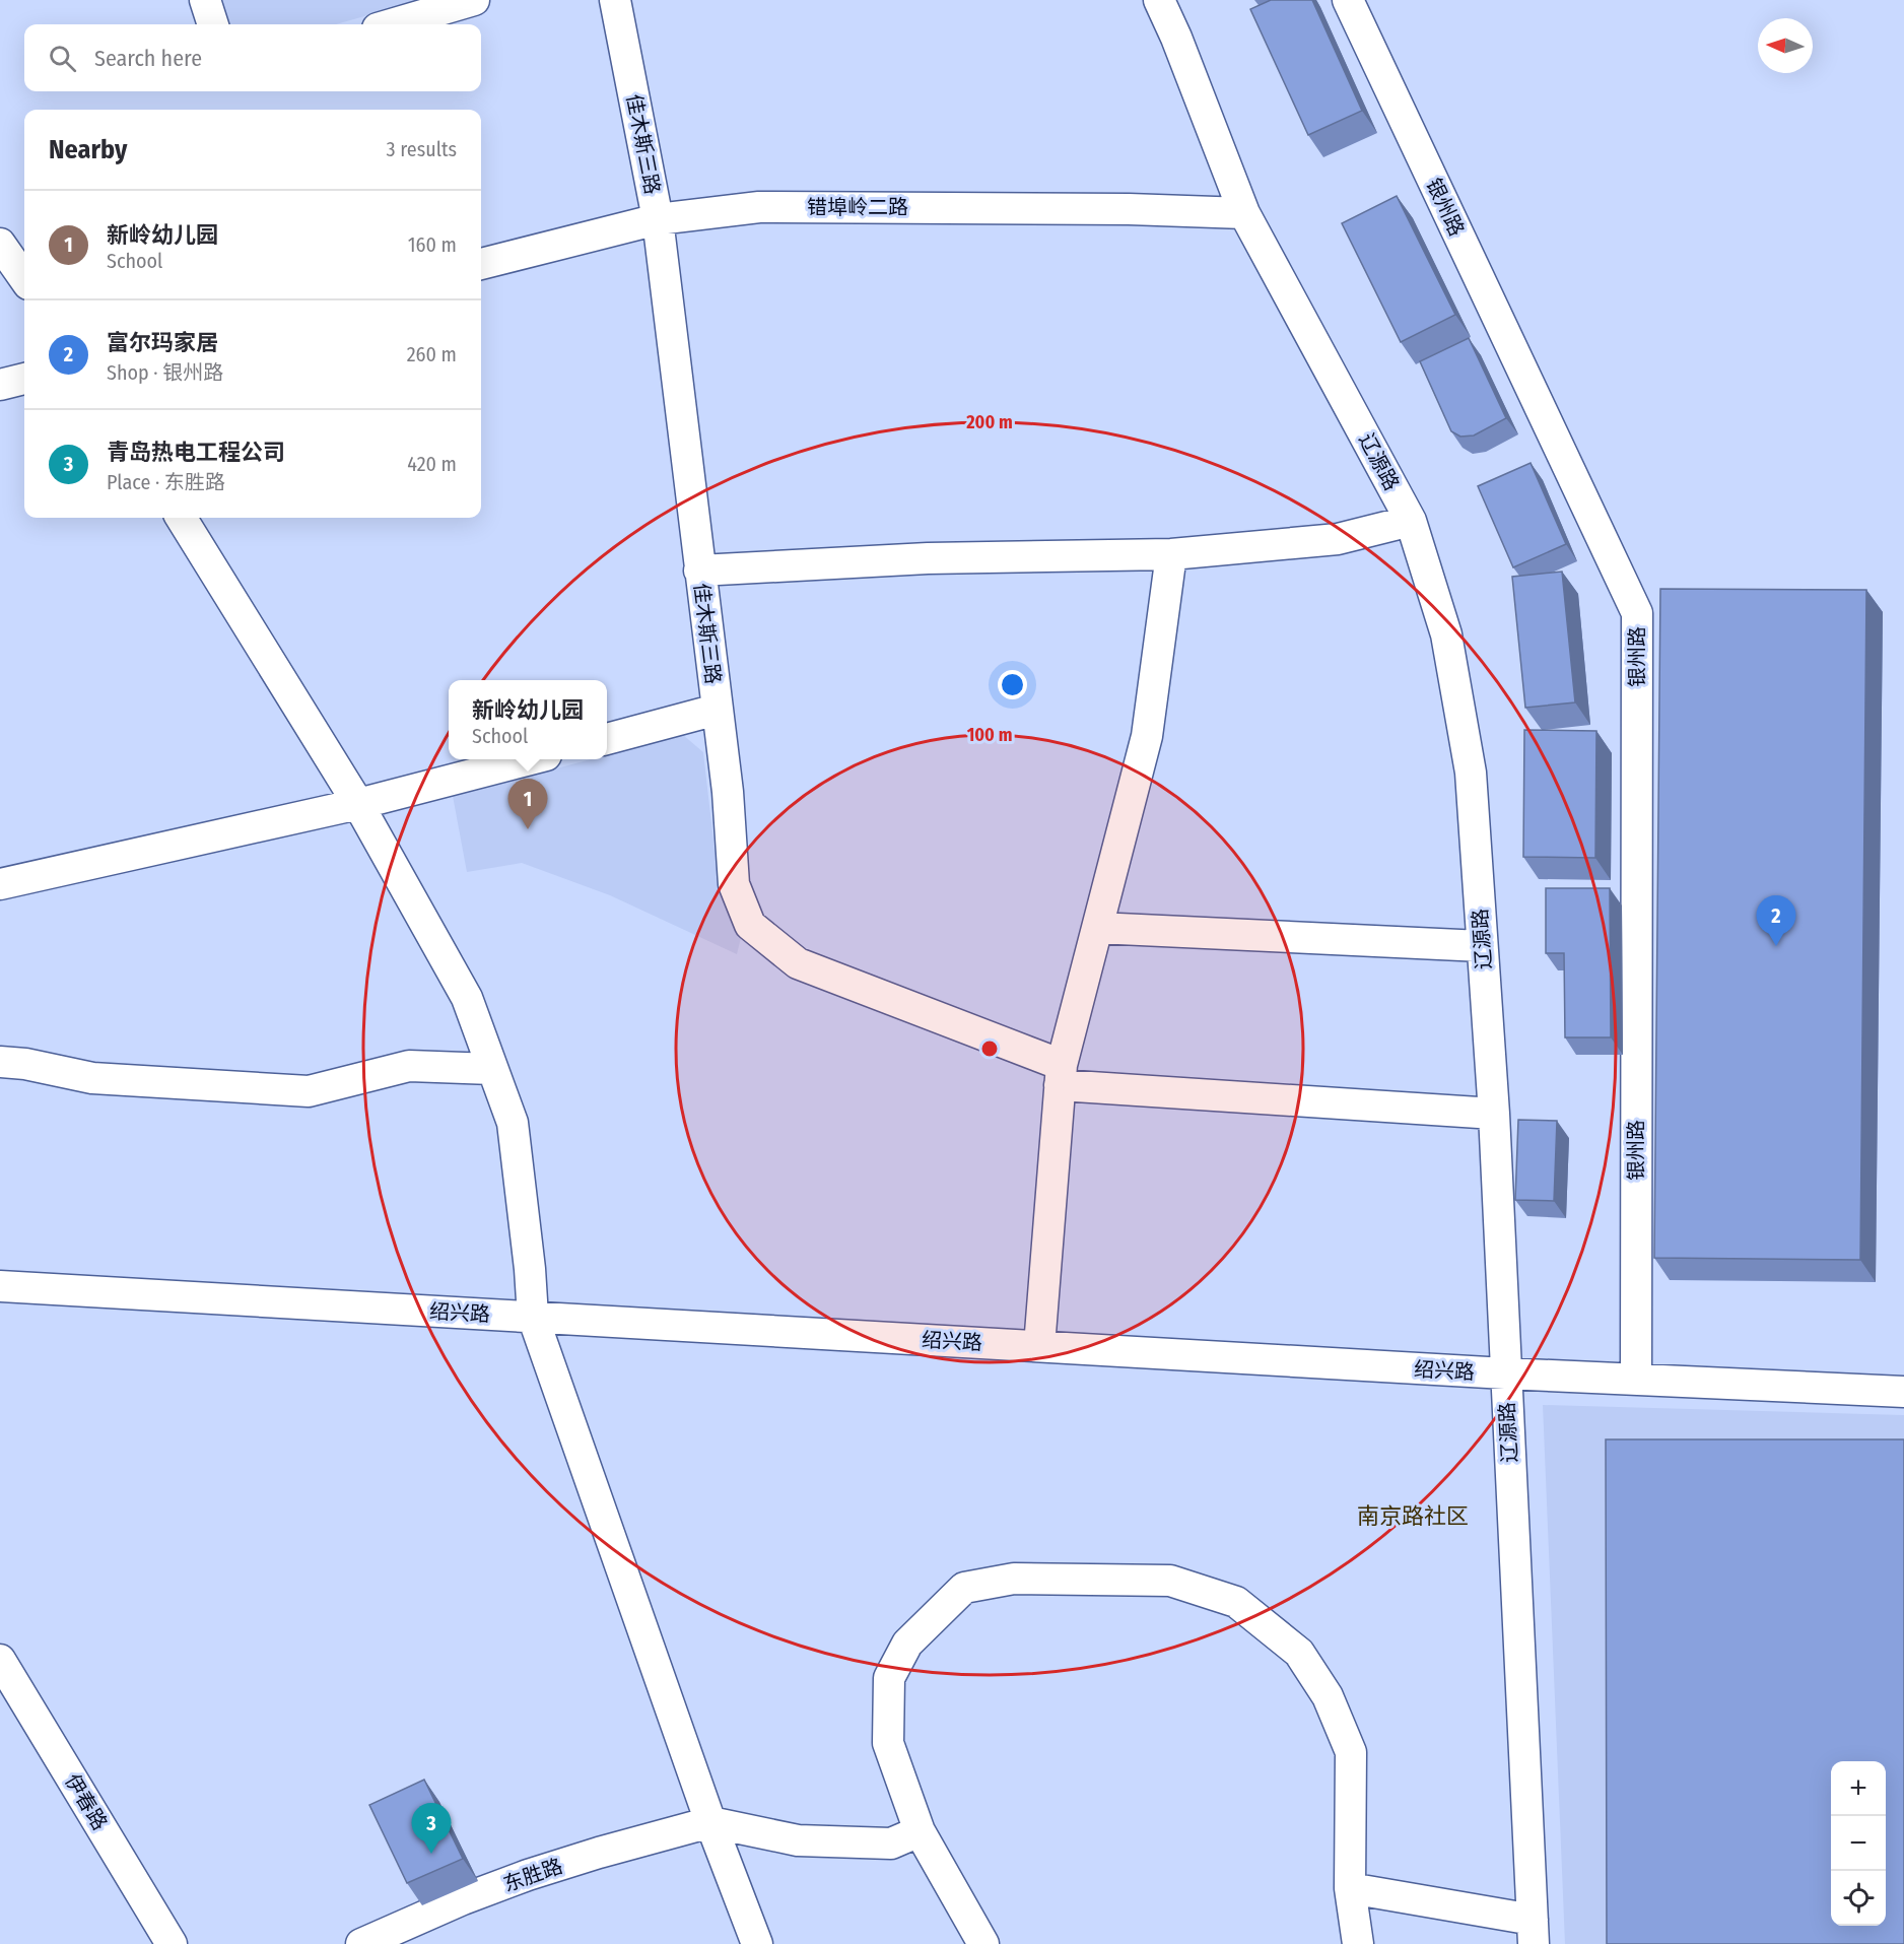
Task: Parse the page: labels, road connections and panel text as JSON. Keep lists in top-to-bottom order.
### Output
{
  "streets": {
    "street": [
      "佳木斯三路",
      "错埠岭二路",
      "银州路",
      "辽源路",
      "绍兴路",
      "伊春路",
      "东胜路"
    ]
  },
  "crossings": [
    ["佳木斯三路", "错埠岭二路"],
    ["佳木斯三路", "辽源路"],
    ["错埠岭二路", "辽源路"],
    ["银州路", "绍兴路"],
    ["辽源路", "绍兴路"]
  ],
  "districts": ["南京路社区"],
  "north": "left",
  "page": {
    "search": "Search here",
    "heading": ["Nearby", "3 results"],
    "list": [
      {
        "mark": "1",
        "name": "新岭幼儿园",
        "note": "School",
        "value": "160 m"
      },
      {
        "mark": "2",
        "name": "富尔玛家居",
        "note": "Shop · 银州路",
        "value": "260 m"
      },
      {
        "mark": "3",
        "name": "青岛热电工程公司",
        "note": "Place · 东胜路",
        "value": "420 m"
      }
    ],
    "popup": ["新岭幼儿园", "School"],
    "pins": ["1", "2", "3"],
    "map_buttons": ["+", "−"]
  },
  "rings": ["200 m", "100 m"]
}
